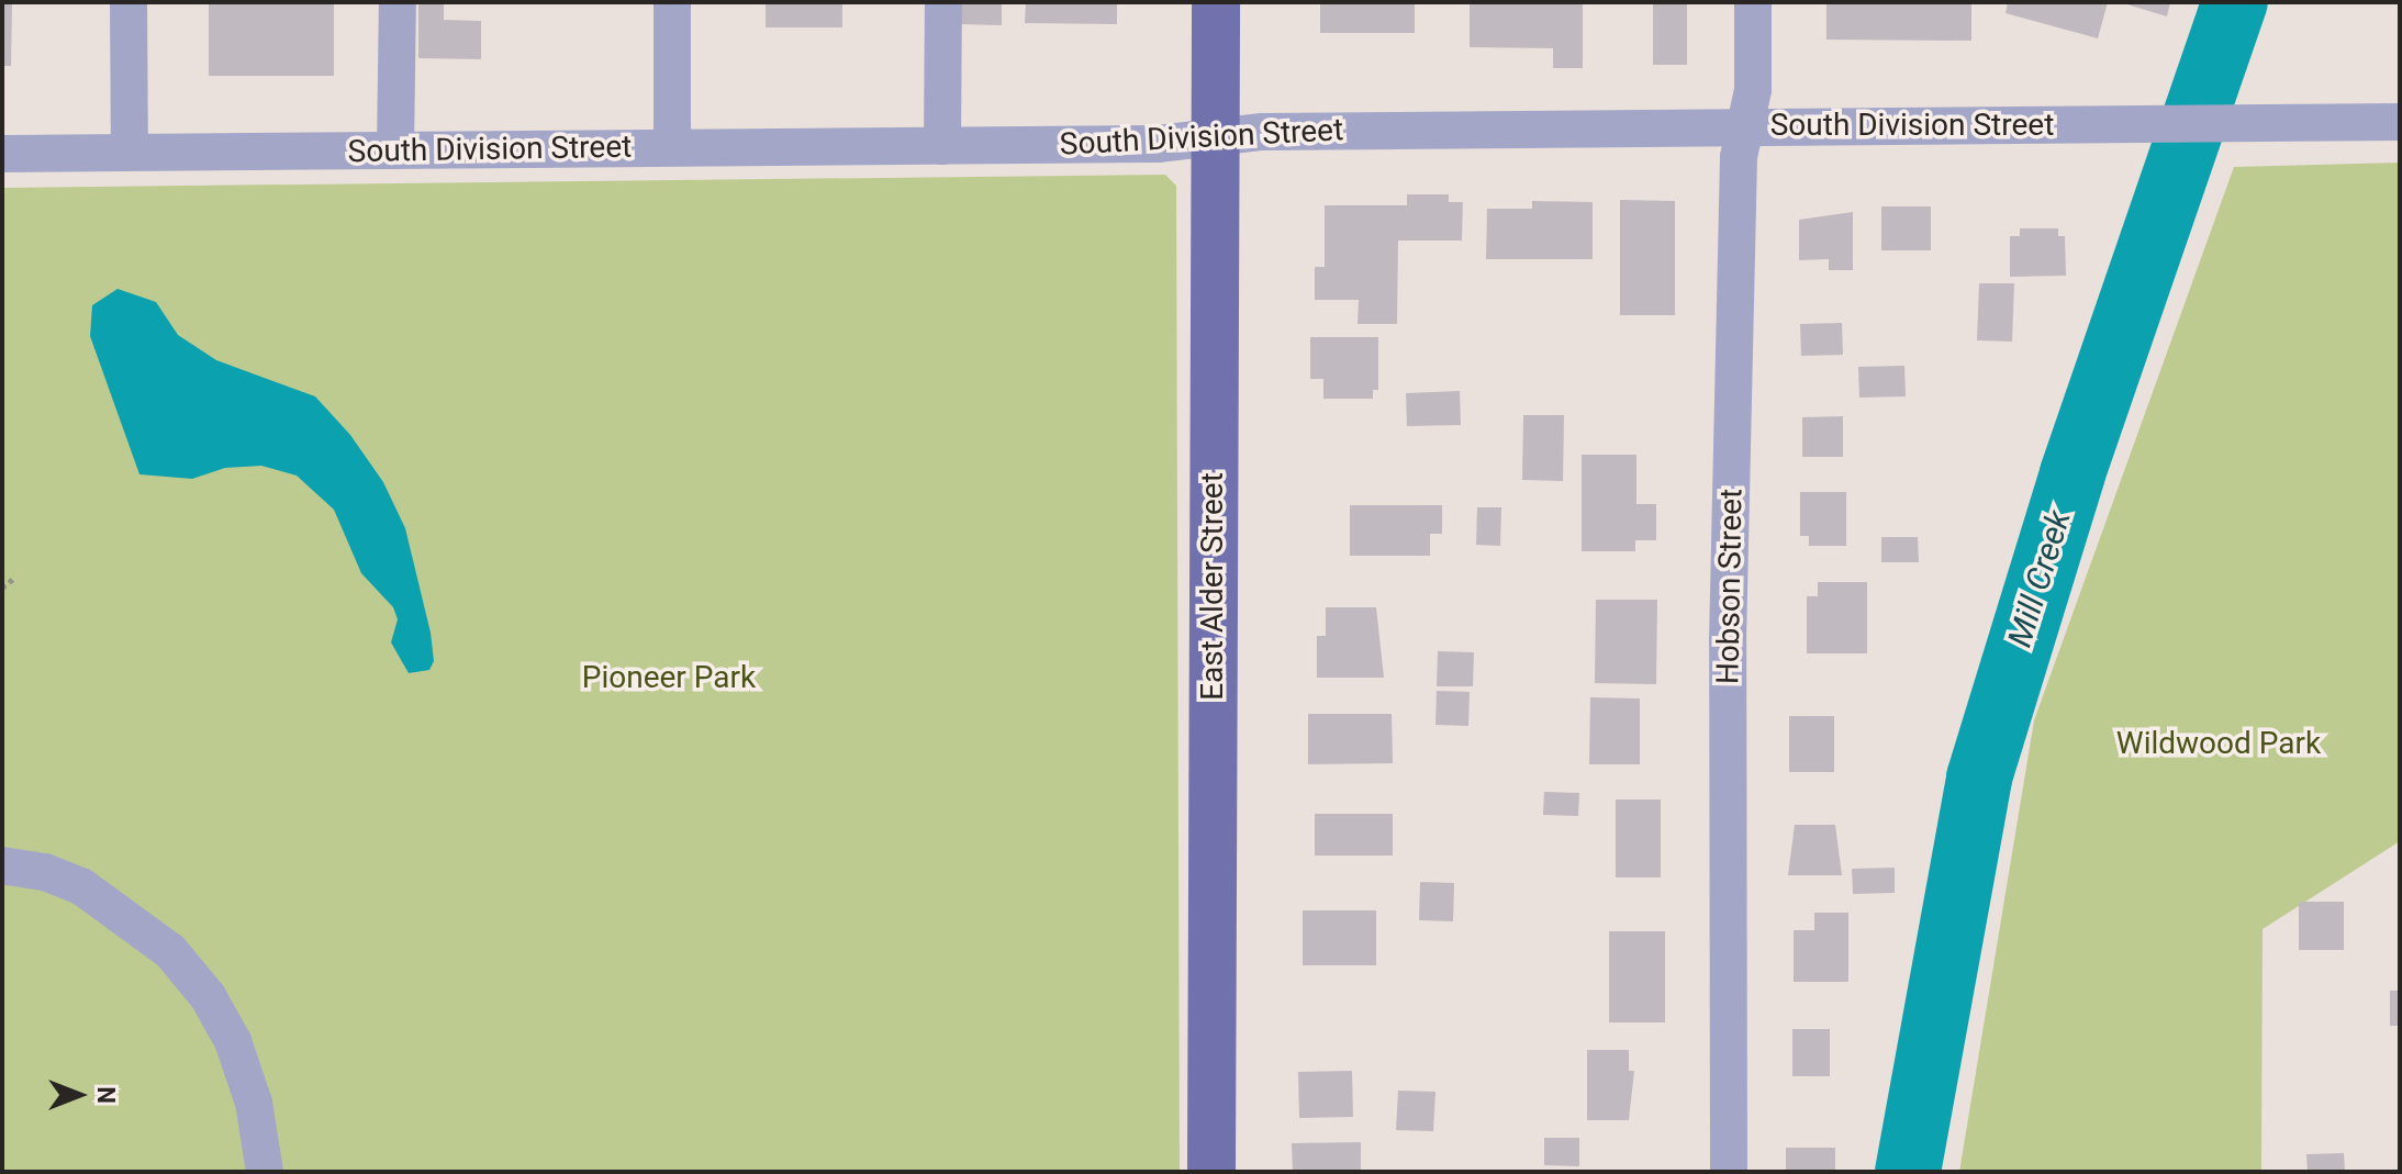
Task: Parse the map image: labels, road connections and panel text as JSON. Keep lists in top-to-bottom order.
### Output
{
  "streets": {
    "main road": ["East Alder Street"],
    "street": ["South Division Street", "Hobson Street"]
  },
  "crossings": [
    ["South Division Street", "East Alder Street"],
    ["South Division Street", "Hobson Street"]
  ],
  "water": ["Mill Creek"],
  "parks": ["Pioneer Park", "Wildwood Park"],
  "north": "right"
}
